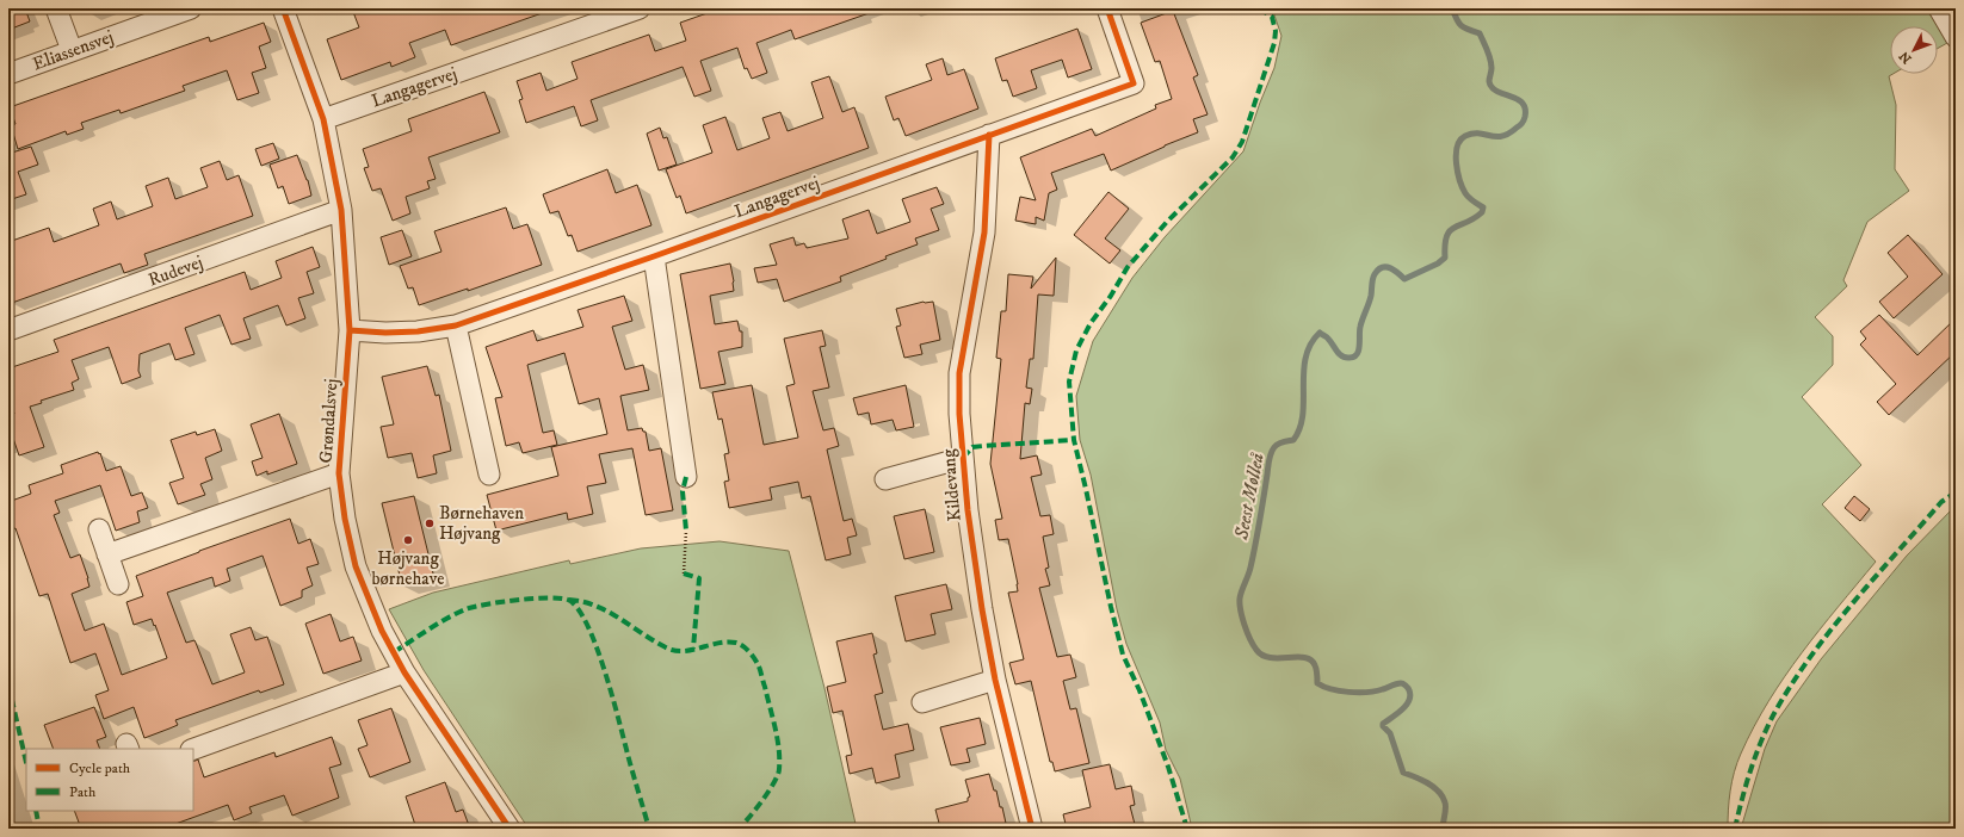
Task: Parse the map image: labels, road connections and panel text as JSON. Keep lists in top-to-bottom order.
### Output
{
  "streets": {
    "street": [
      "Eliassensvej",
      "Langagervej",
      "Rudevej",
      "Grøndalsvej",
      "Kildevang"
    ]
  },
  "crossings": [
    ["Langagervej", "Grøndalsvej"],
    ["Langagervej", "Kildevang"],
    ["Rudevej", "Grøndalsvej"]
  ],
  "water": ["Seest Mølleå"],
  "places": ["Børnehaven Højvang", "Højvang børnehave"],
  "legend": ["Cycle path", "Path"],
  "north": "bottom left"
}
